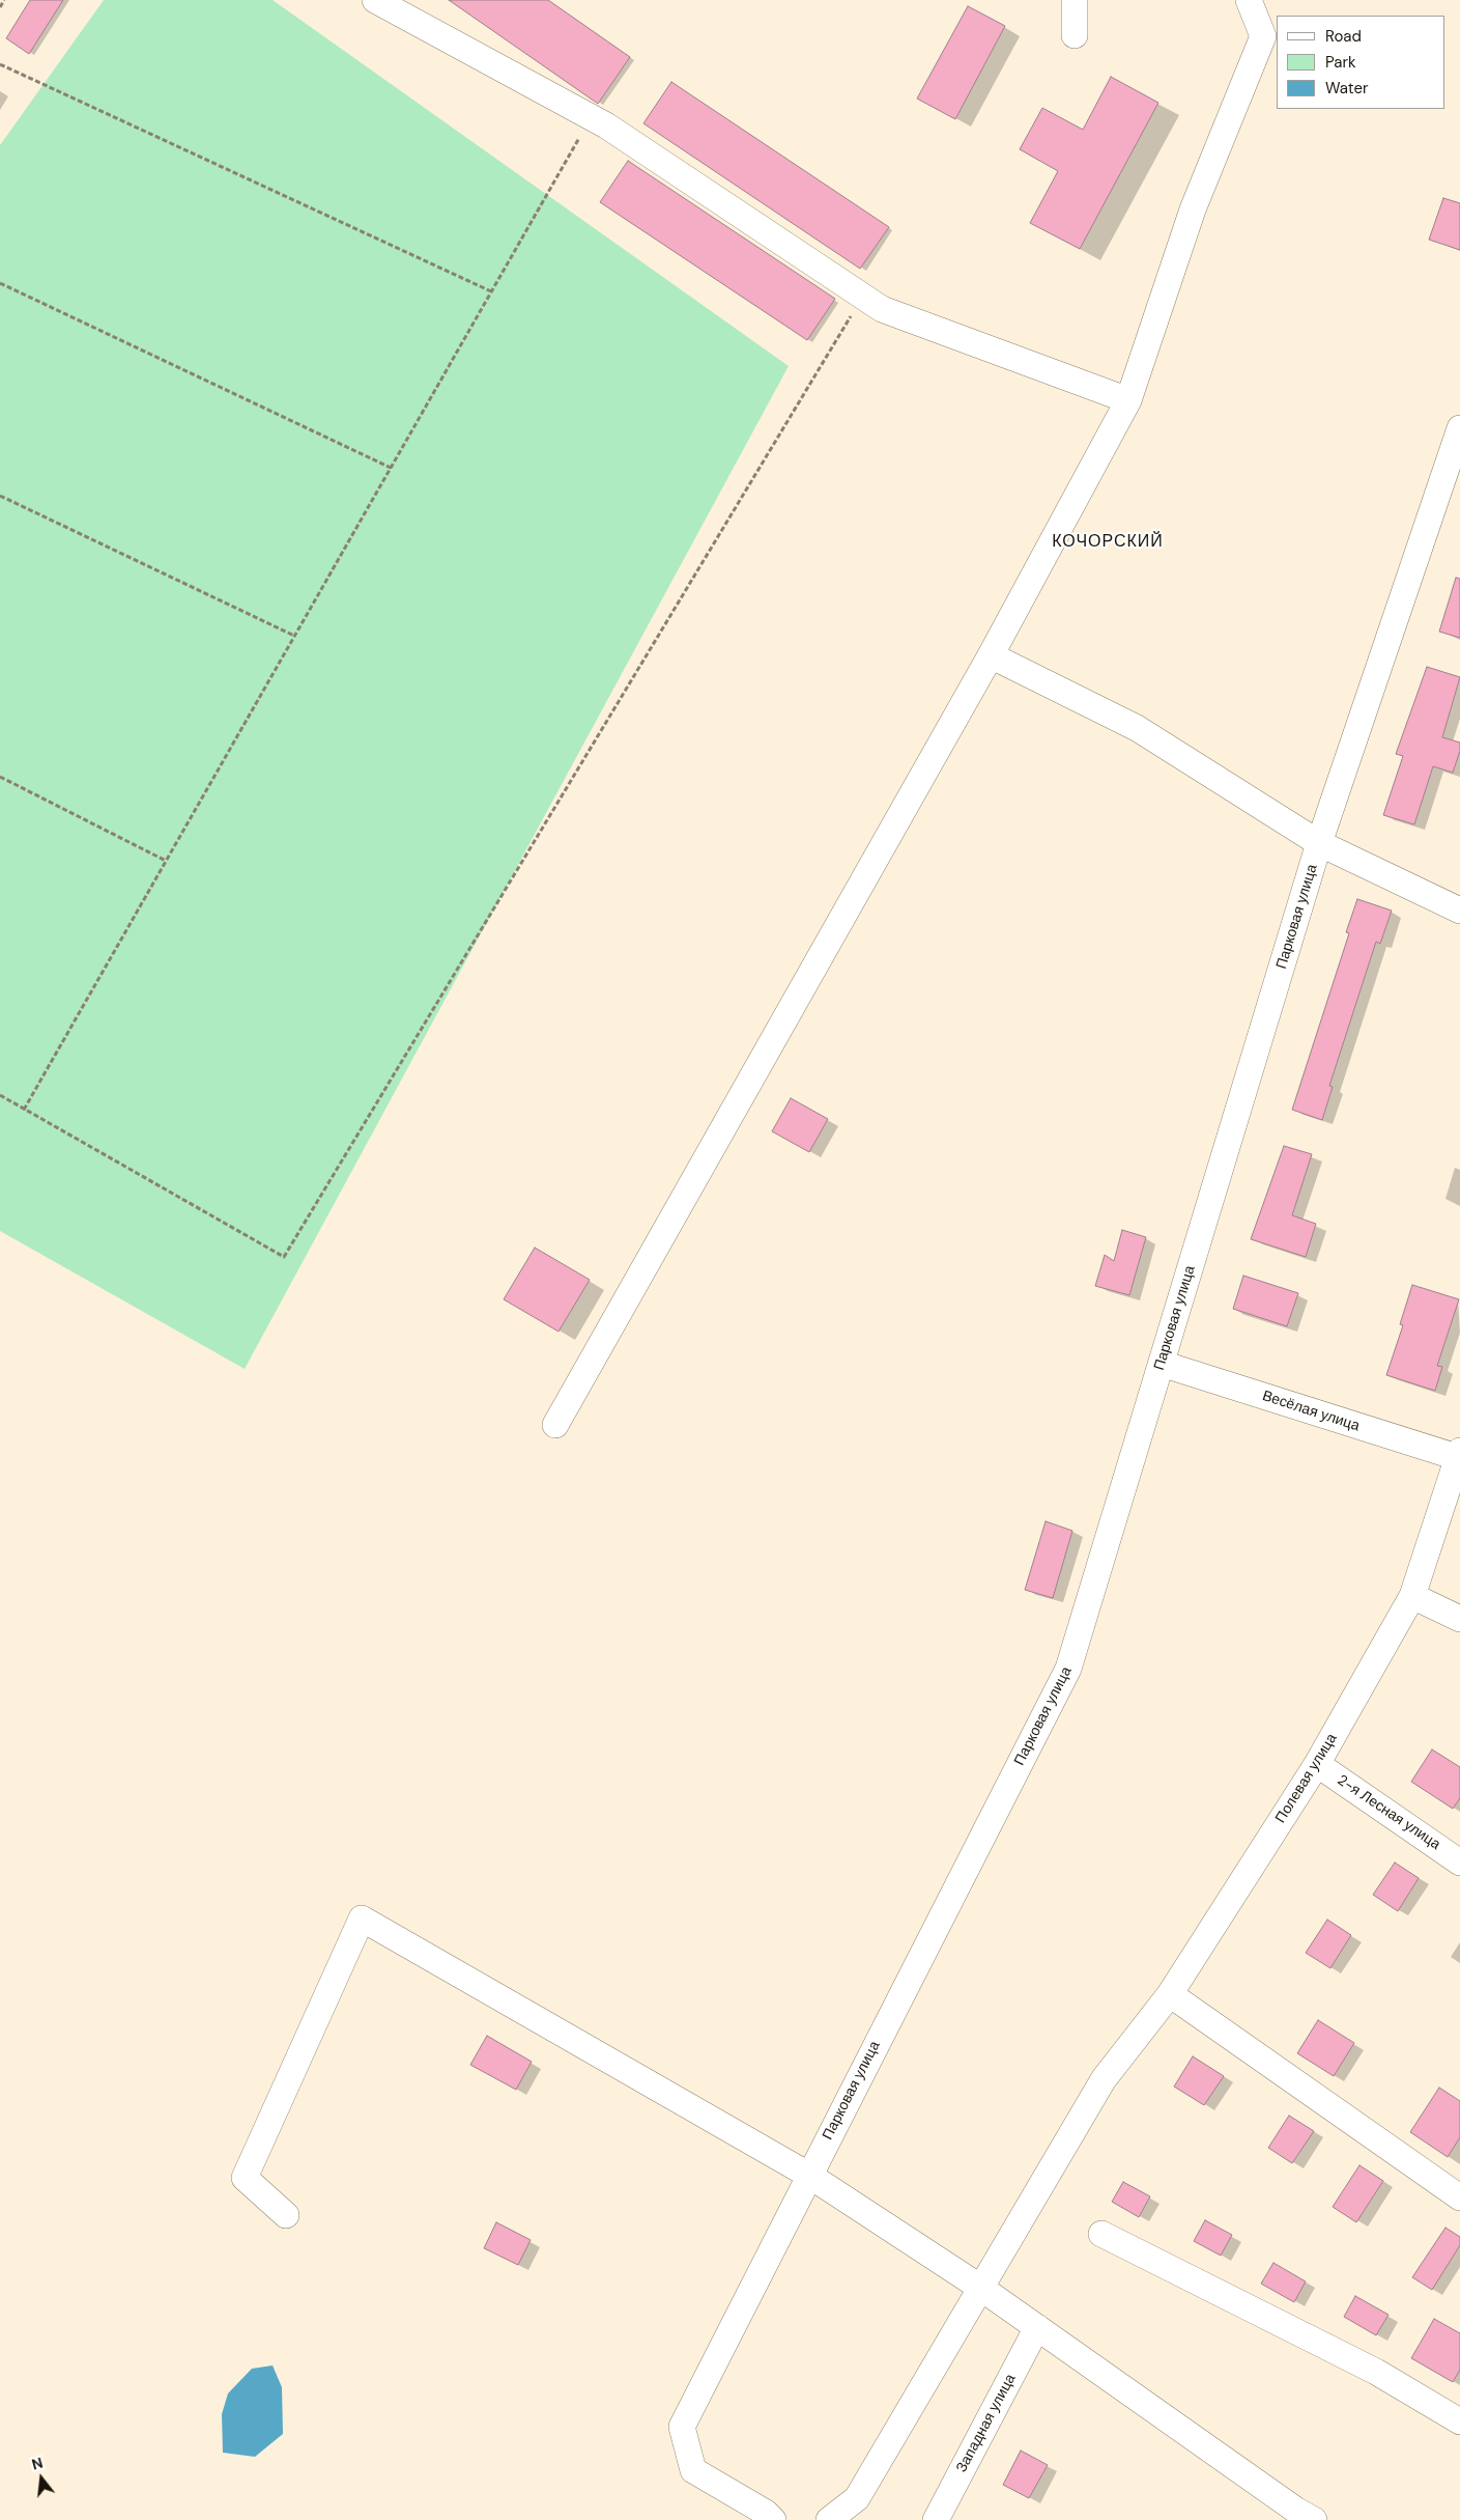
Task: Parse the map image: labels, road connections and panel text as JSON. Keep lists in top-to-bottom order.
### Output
{
  "streets": {
    "street": [
      "Парковая улица",
      "Весёлая улица",
      "Полевая улица",
      "2-я Лесная улица",
      "Западная улица"
    ]
  },
  "crossings": [
    ["Парковая улица", "Весёлая улица"],
    ["Весёлая улица", "Полевая улица"],
    ["Полевая улица", "2-я Лесная улица"]
  ],
  "districts": ["КОЧОРСКИЙ"],
  "legend": ["Road", "Park", "Water"],
  "north": "top"
}
